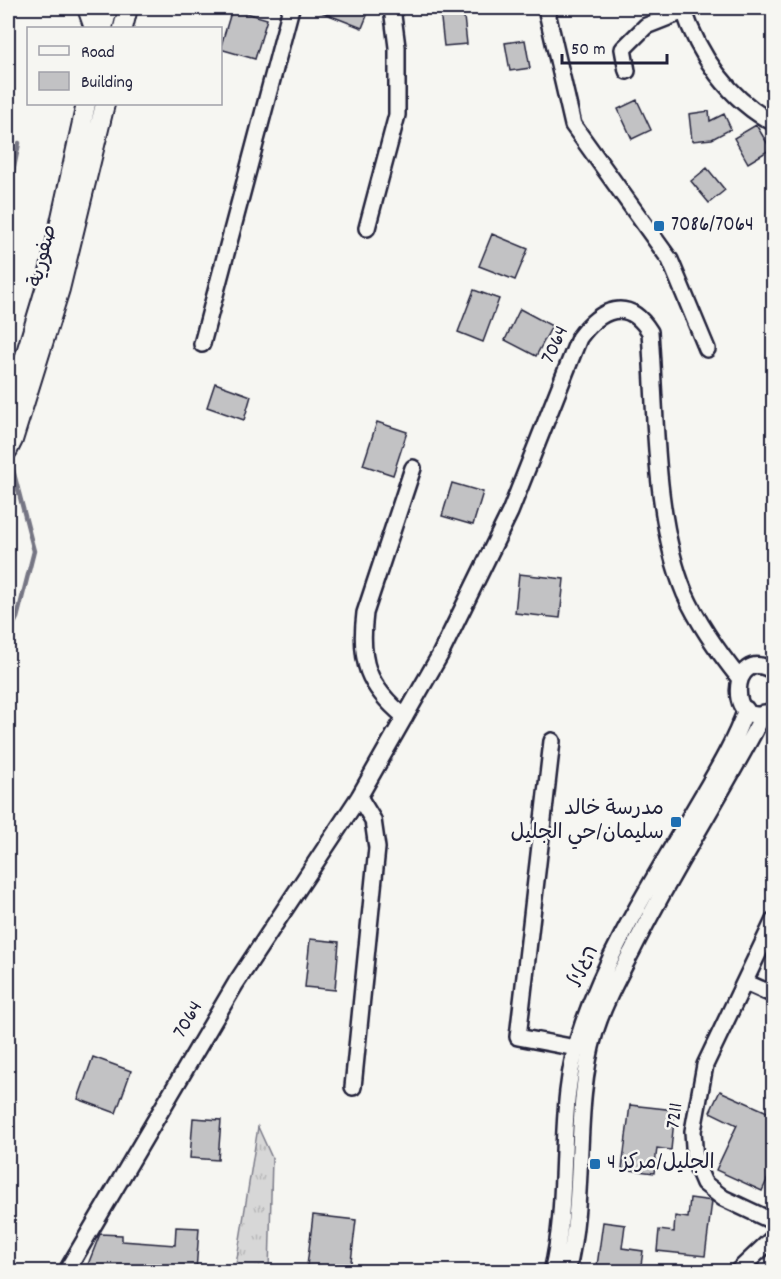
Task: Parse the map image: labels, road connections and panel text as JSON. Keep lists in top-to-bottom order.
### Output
{
  "streets": {
    "main road": ["صفورية"],
    "street": ["7064", "הגליל", "7211"]
  },
  "places": {
    "transit": ["7086/7064", "مدرسة خالد سليمان/حي الجليل", "الجليل/مركز 4"]
  },
  "legend": ["Road", "Building"],
  "scale_bar": "50 m"
}
